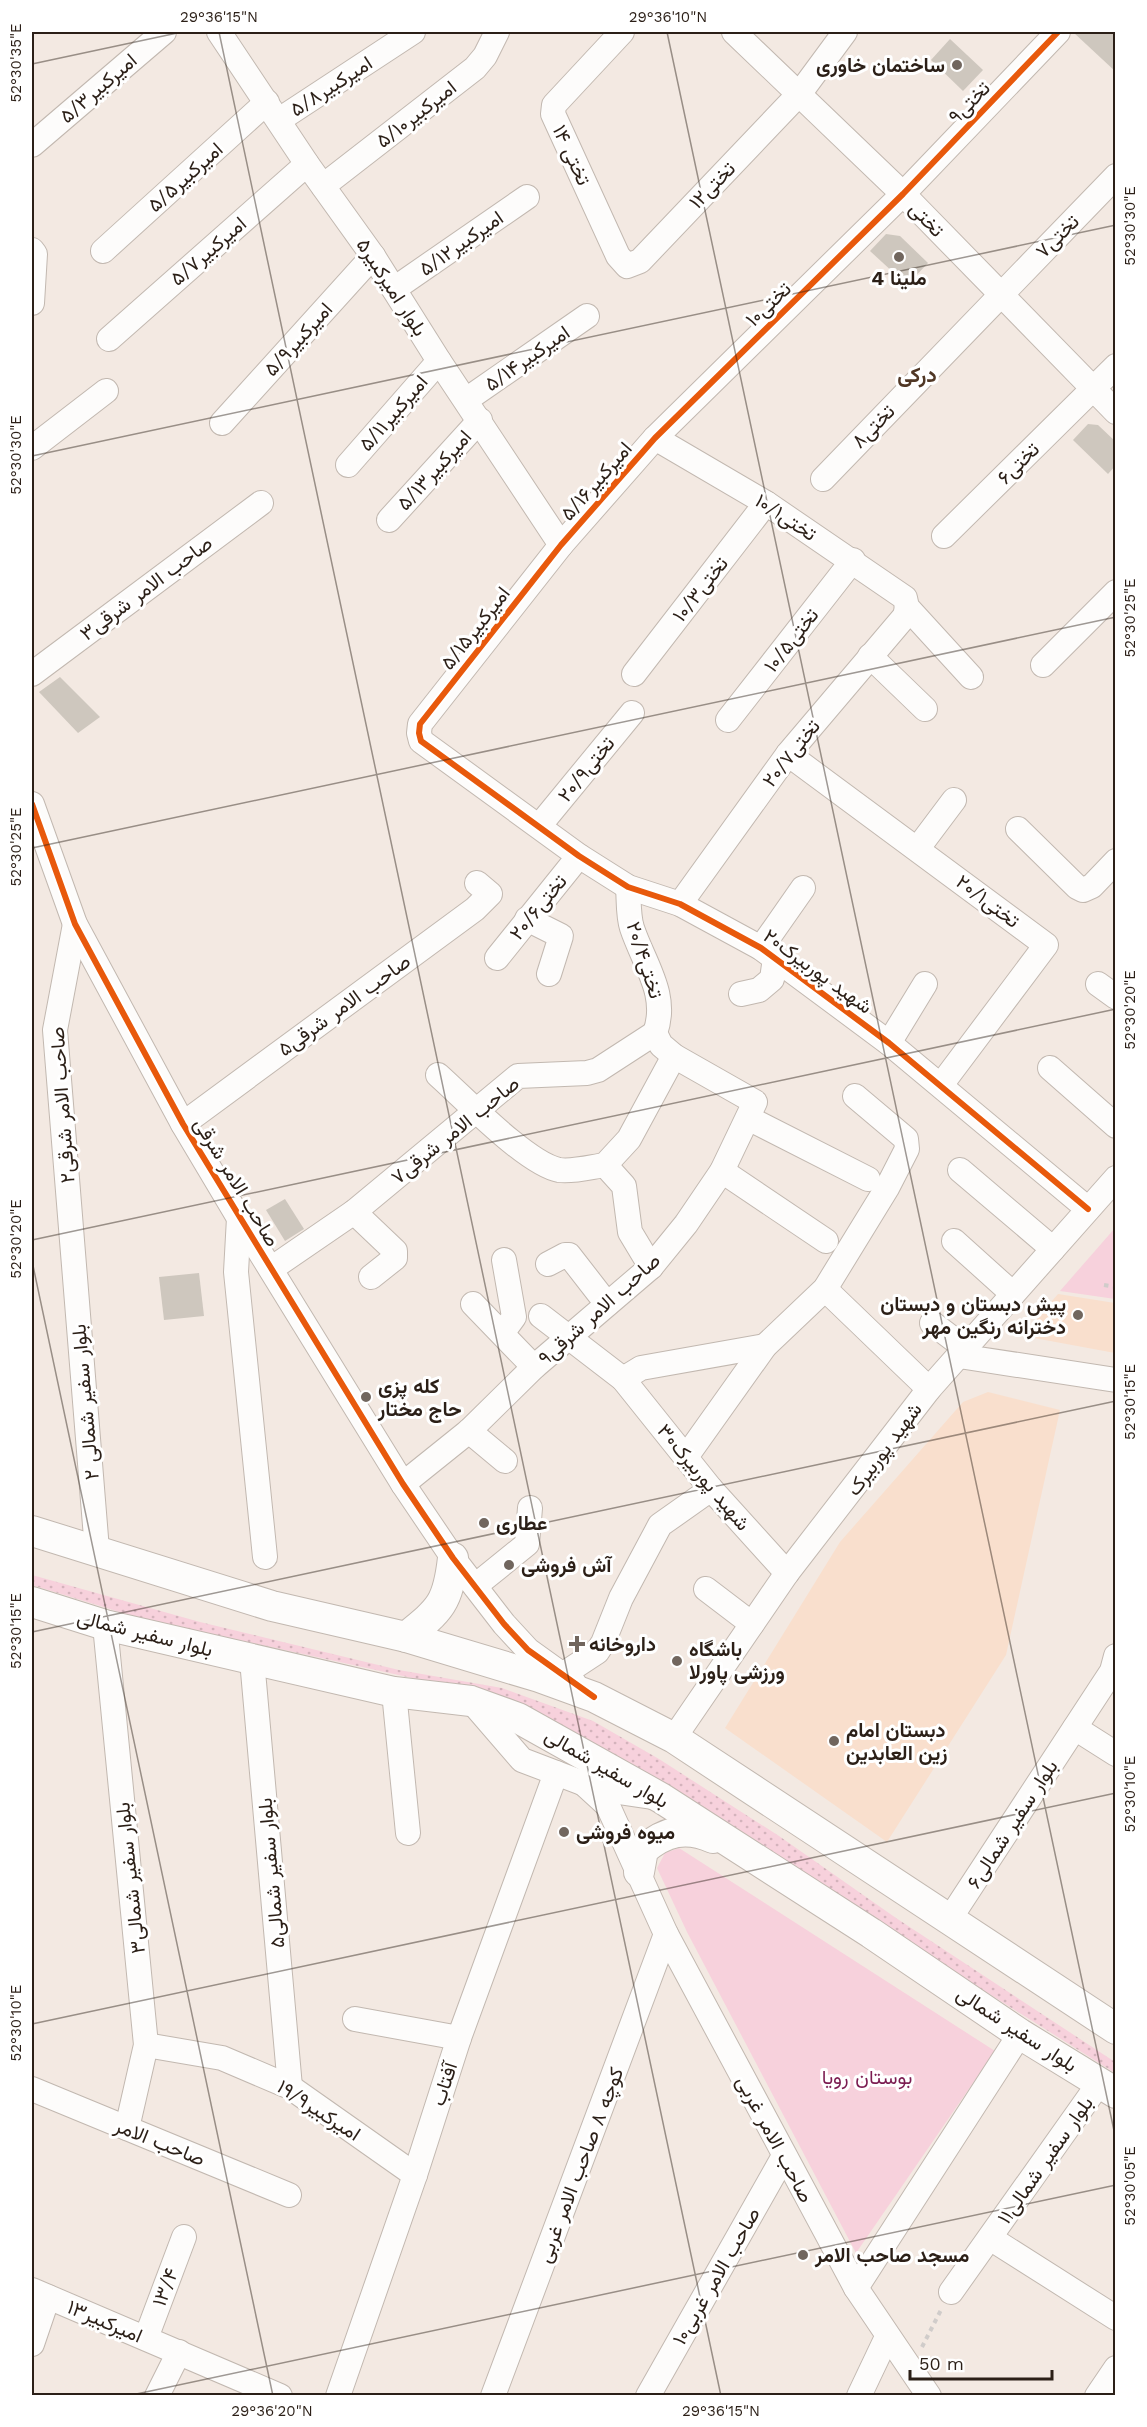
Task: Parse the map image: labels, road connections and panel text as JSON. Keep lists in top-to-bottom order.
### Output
{
  "streets": {
    "main road": ["بلوار سفیر شمالی"],
    "street": [
      "امیرکبیر۵/۸",
      "امیرکبیر۵/۳",
      "تختی۹",
      "امیرکبیر۵/۱۰",
      "تختی ۱۴",
      "امیرکبیر۵/۵",
      "تختی۱۲",
      "تختی",
      "تختی۷",
      "امیرکبیر۵/۱۲",
      "امیرکبیر۵/۷",
      "بلوار امیرکبیر۵",
      "تختی۱۰",
      "امیرکبیر۵/۹",
      "امیرکبیر۵/۱۴",
      "امیرکبیر۵/۱۱",
      "تختی۸",
      "تختی۶",
      "امیرکبیر۵/۱۳",
      "امیرکبیر۵/۱۶",
      "تختی۱۰/۱",
      "صاحب الامر شرقی۳",
      "تختی۱۰/۳",
      "امیرکبیر۵/۱۵",
      "تختی۱۰/۵",
      "تختی۲۰/۷",
      "تختی۲۰/۹",
      "تختی۲۰/۱",
      "تختی۲۰/۶",
      "تختی۲۰/۴",
      "شهید پوربیرک۲۰",
      "صاحب الامر شرقی۵",
      "۲صاحب الامر شرقی",
      "صاحب الامر شرقی۷",
      "صاحب الامر شرقی",
      "صاحب الامر شرقی۹",
      "بلوار سفیر شمالی ۲",
      "شهید پوربیرک",
      "شهید پوربیرک۳۰",
      "بلوار سفیر شمالی۶",
      "بلوار سفیر شمالی۵",
      "بلوار سفیر شمالی۳",
      "آفتاب",
      "امیرکبیر۱۹/۹",
      "صاحب الامر غربی",
      "صاحب الامر",
      "بلوار سفیر شمالی۱۱",
      "کوچه ۸ صاحب الامر غربی",
      "صاحب الامر غربی۱۰",
      "۱۳/۴",
      "امیرکبیر۱۳"
    ]
  },
  "crossings": [
    ["امیرکبیر۵/۸", "امیرکبیر۵/۵"],
    ["امیرکبیر۵/۸", "بلوار امیرکبیر۵"],
    ["تختی۹", "تختی"],
    ["تختی۹", "تختی۱۰"],
    ["امیرکبیر۵/۱۰", "بلوار امیرکبیر۵"],
    ["تختی ۱۴", "تختی۱۲"],
    ["امیرکبیر۵/۵", "بلوار امیرکبیر۵"],
    ["تختی۱۲", "تختی"],
    ["تختی", "تختی۷"],
    ["تختی", "تختی۱۰"],
    ["تختی", "تختی۸"],
    ["تختی", "تختی۶"],
    ["تختی۷", "تختی۸"],
    ["امیرکبیر۵/۱۲", "بلوار امیرکبیر۵"],
    ["امیرکبیر۵/۷", "بلوار امیرکبیر۵"],
    ["بلوار امیرکبیر۵", "امیرکبیر۵/۹"],
    ["بلوار امیرکبیر۵", "امیرکبیر۵/۱۴"],
    ["بلوار امیرکبیر۵", "امیرکبیر۵/۱۱"],
    ["بلوار امیرکبیر۵", "امیرکبیر۵/۱۳"],
    ["بلوار امیرکبیر۵", "امیرکبیر۵/۱۶"],
    ["بلوار امیرکبیر۵", "امیرکبیر۵/۱۵"],
    ["تختی۱۰", "امیرکبیر۵/۱۶"],
    ["تختی۱۰", "تختی۱۰/۱"],
    ["امیرکبیر۵/۱۶", "تختی۱۰/۱"],
    ["امیرکبیر۵/۱۶", "امیرکبیر۵/۱۵"],
    ["تختی۱۰/۱", "تختی۱۰/۳"],
    ["تختی۱۰/۱", "تختی۱۰/۵"],
    ["تختی۱۰/۱", "تختی۲۰/۷"],
    ["امیرکبیر۵/۱۵", "شهید پوربیرک۲۰"],
    ["تختی۲۰/۷", "تختی۲۰/۱"],
    ["تختی۲۰/۷", "شهید پوربیرک۲۰"],
    ["تختی۲۰/۹", "شهید پوربیرک۲۰"],
    ["تختی۲۰/۱", "شهید پوربیرک۲۰"],
    ["تختی۲۰/۶", "شهید پوربیرک۲۰"],
    ["تختی۲۰/۴", "شهید پوربیرک۲۰"],
    ["تختی۲۰/۴", "صاحب الامر شرقی۷"],
    ["شهید پوربیرک۲۰", "شهید پوربیرک"],
    ["صاحب الامر شرقی۵", "صاحب الامر شرقی"],
    ["۲صاحب الامر شرقی", "صاحب الامر شرقی"],
    ["۲صاحب الامر شرقی", "بلوار سفیر شمالی ۲"],
    ["صاحب الامر شرقی۷", "صاحب الامر شرقی"],
    ["صاحب الامر شرقی", "صاحب الامر شرقی۹"],
    ["صاحب الامر شرقی۹", "شهید پوربیرک۳۰"],
    ["شهید پوربیرک", "شهید پوربیرک۳۰"],
    ["بلوار سفیر شمالی", "بلوار سفیر شمالی۵"],
    ["بلوار سفیر شمالی", "بلوار سفیر شمالی۳"],
    ["بلوار سفیر شمالی", "بلوار سفیر شمالی۱۱"],
    ["بلوار سفیر شمالی۵", "امیرکبیر۱۹/۹"],
    ["بلوار سفیر شمالی۳", "امیرکبیر۱۹/۹"],
    ["بلوار سفیر شمالی۳", "صاحب الامر"],
    ["آفتاب", "امیرکبیر۱۹/۹"],
    ["صاحب الامر غربی", "کوچه ۸ صاحب الامر غربی"],
    ["صاحب الامر غربی", "صاحب الامر غربی۱۰"],
    ["۱۳/۴", "امیرکبیر۱۳"]
  ],
  "districts": ["درکی"],
  "parks": ["بوستان رویا"],
  "places": {
    "other": [
      "ساختمان خاوری",
      "ملینا 4",
      "پیش دبستان و دبستان دخترانه رنگین مهر",
      "کله پزی حاج مختار",
      "عطاری",
      "آش فروشی",
      "باشگاه ورزشی پاورلا",
      "دبستان امام زین العابدین",
      "میوه فروشی",
      "مسجد صاحب الامر"
    ],
    "health": ["داروخانه"]
  },
  "scale_bar": "50 m",
  "coordinates": [
    "29°36'15\"N",
    "29°36'10\"N",
    "52°30'35\"E",
    "52°30'30\"E",
    "52°30'25\"E",
    "52°30'20\"E",
    "52°30'15\"E",
    "52°30'10\"E",
    "52°30'05\"E",
    "29°36'20\"N"
  ]
}
